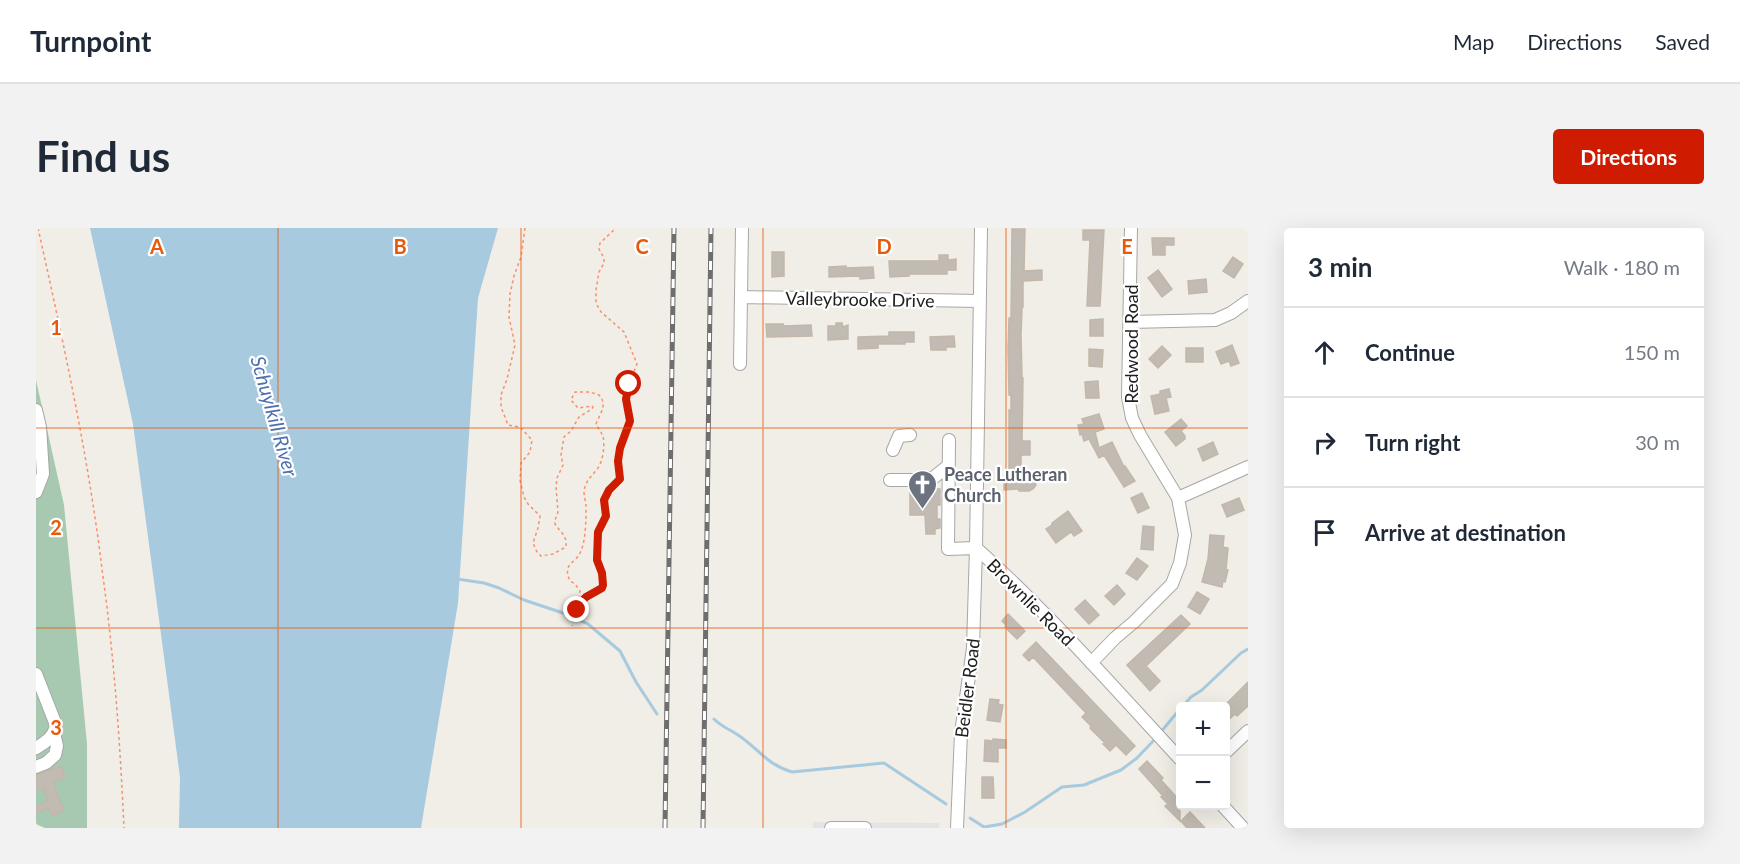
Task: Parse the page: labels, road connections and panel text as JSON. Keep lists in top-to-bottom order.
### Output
{
  "streets": {
    "street": [
      "Valleybrooke Drive",
      "Redwood Road",
      "Brownlie Road",
      "Beidler Road"
    ]
  },
  "crossings": [
    ["Valleybrooke Drive", "Brownlie Road"],
    ["Redwood Road", "Brownlie Road"],
    ["Brownlie Road", "Beidler Road"]
  ],
  "water": ["Schuylkill River"],
  "places": {
    "church": ["Peace Lutheran Church"]
  },
  "page": {
    "header": "Turnpoint",
    "nav": ["Map", "Directions", "Saved"],
    "buttons": "Directions",
    "title": "Find us",
    "heading": ["3 min", "Walk · 180 m"],
    "list": [
      ["Continue", "150 m"],
      ["Turn right", "30 m"],
      "Arrive at destination"
    ],
    "map_buttons": ["+", "−"]
  },
  "grid": {
    "columns": [
      "A",
      "B",
      "C",
      "D",
      "E"
    ],
    "rows": ["1", "2", "3"]
  }
}
